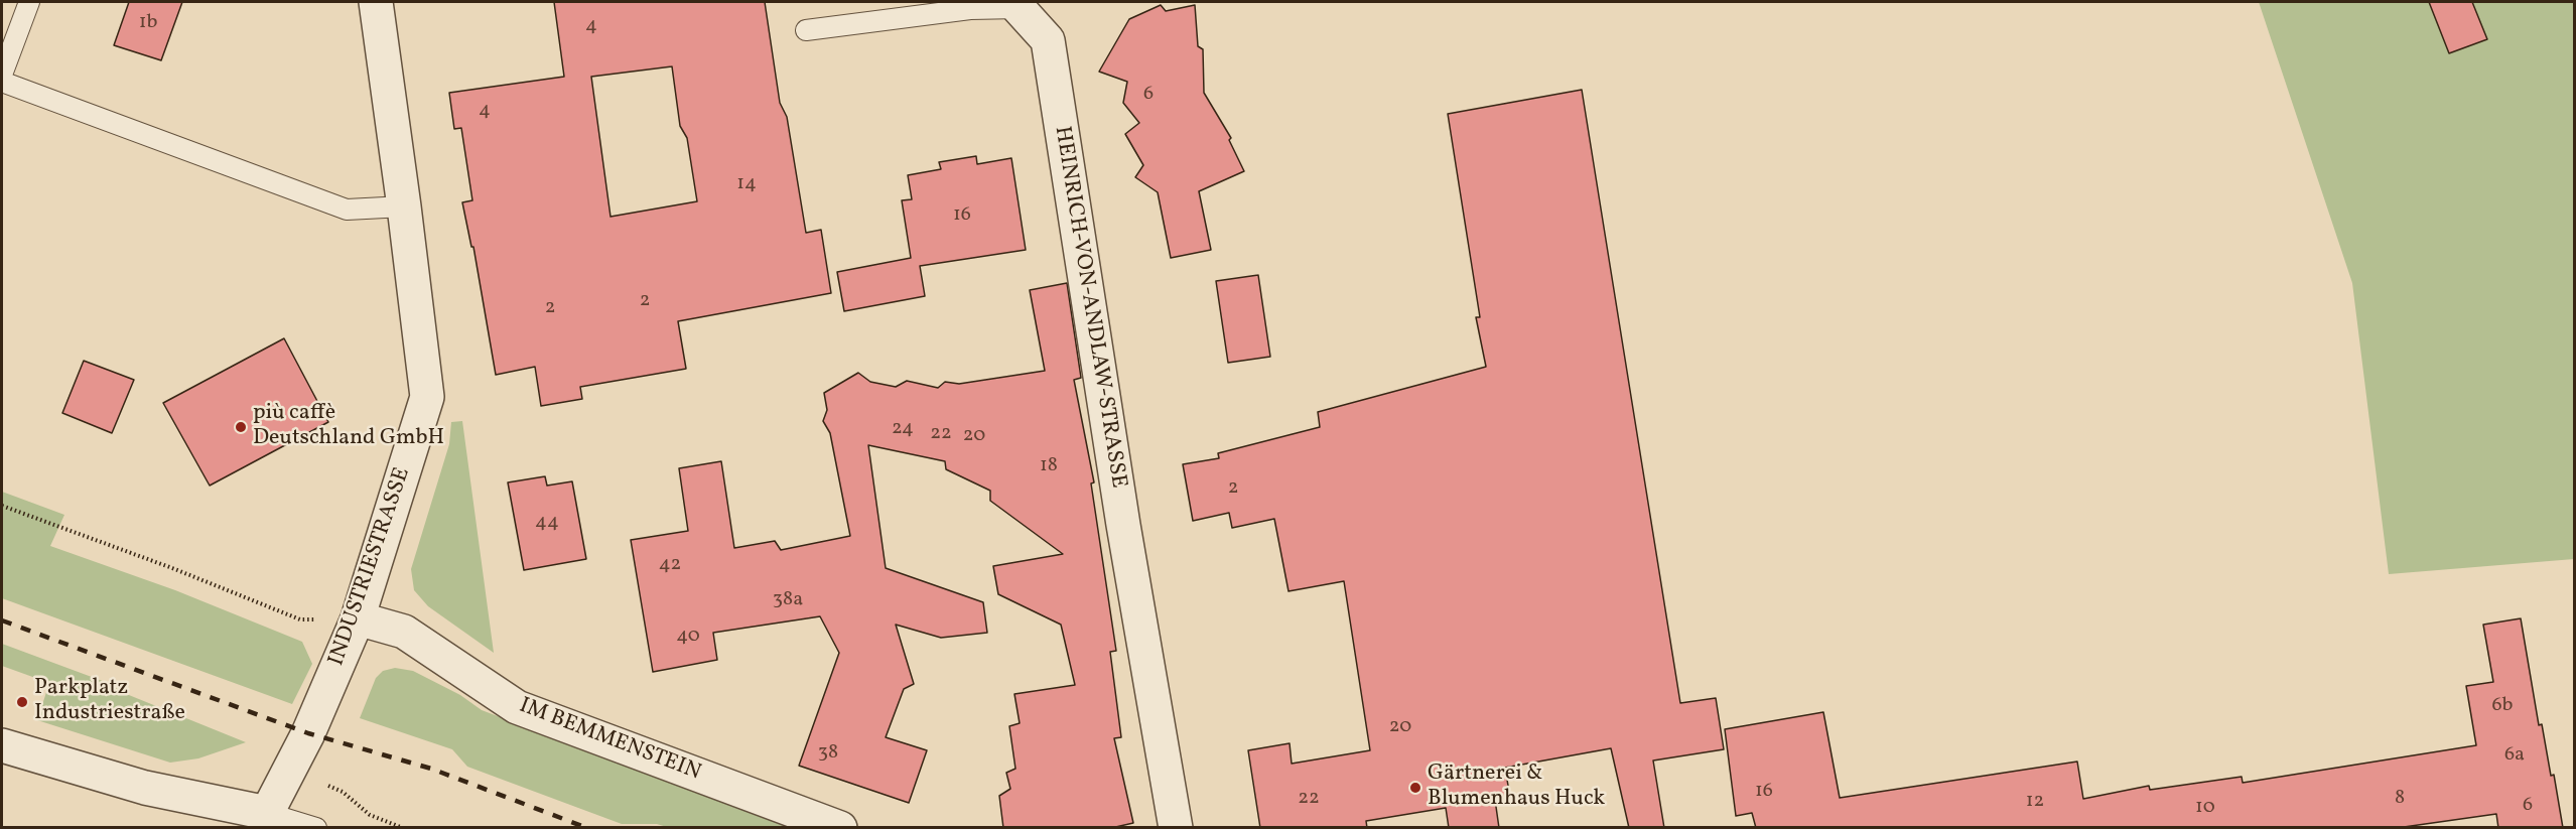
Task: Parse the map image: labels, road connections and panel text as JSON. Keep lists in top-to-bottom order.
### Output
{
  "streets": {
    "street": ["HEINRICH-VON-ANDLAW-STRASSE", "INDUSTRIESTRASSE", "IM BEMMENSTEIN"]
  },
  "crossings": [
    ["INDUSTRIESTRASSE", "IM BEMMENSTEIN"]
  ],
  "places": ["più caffè Deutschland GmbH", "Parkplatz Industriestraße", "Gärtnerei & Blumenhaus Huck"],
  "house_numbers": [
    "1b",
    "4",
    "6",
    "4",
    "14",
    "16",
    "2",
    "2",
    "24",
    "22",
    "20",
    "18",
    "2",
    "44",
    "42",
    "38a",
    "40",
    "6b",
    "20",
    "38",
    "6a",
    "16",
    "22",
    "8",
    "12",
    "6",
    "10"
  ]
}
